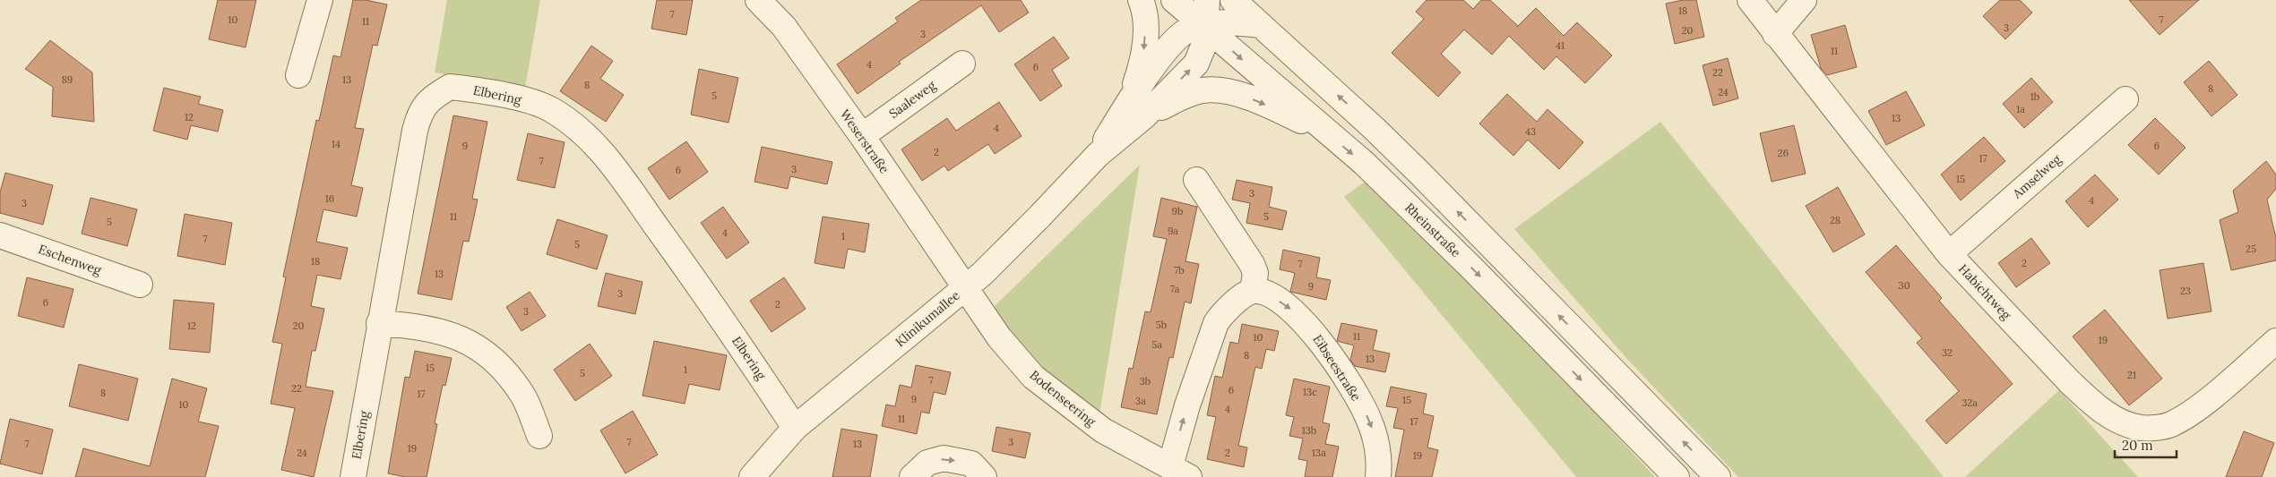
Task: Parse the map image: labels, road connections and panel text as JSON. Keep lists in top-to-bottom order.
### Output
{
  "streets": {
    "street": [
      "Elbering",
      "Saaleweg",
      "Weserstraße",
      "Amselweg",
      "Rheinstraße",
      "Eschenweg",
      "Habichtweg",
      "Klinikumallee",
      "Eibseestraße",
      "Bodenseering"
    ]
  },
  "crossings": [
    ["Elbering", "Klinikumallee"],
    ["Saaleweg", "Weserstraße"],
    ["Weserstraße", "Klinikumallee"],
    ["Weserstraße", "Bodenseering"],
    ["Amselweg", "Habichtweg"],
    ["Rheinstraße", "Klinikumallee"],
    ["Klinikumallee", "Bodenseering"]
  ],
  "house_numbers": [
    "18",
    "7",
    "10",
    "7",
    "11",
    "3",
    "20",
    "3",
    "41",
    "11",
    "4",
    "6",
    "22",
    "89",
    "13",
    "8",
    "8",
    "24",
    "5",
    "1b",
    "1a",
    "12",
    "13",
    "4",
    "43",
    "14",
    "9",
    "6",
    "2",
    "26",
    "17",
    "7",
    "3",
    "6",
    "15",
    "3",
    "16",
    "4",
    "3",
    "9b",
    "11",
    "5",
    "28",
    "5",
    "9a",
    "4",
    "1",
    "7",
    "5",
    "25",
    "18",
    "2",
    "7",
    "7b",
    "13",
    "30",
    "9",
    "7a",
    "23",
    "3",
    "6",
    "2",
    "3",
    "5b",
    "12",
    "20",
    "11",
    "10",
    "19",
    "5a",
    "32",
    "8",
    "13",
    "15",
    "1",
    "5",
    "21",
    "7",
    "3b",
    "22",
    "6",
    "13c",
    "8",
    "17",
    "9",
    "15",
    "3a",
    "32a",
    "10",
    "4",
    "11",
    "17",
    "13b",
    "7",
    "3",
    "7",
    "13",
    "19",
    "24",
    "2",
    "13a",
    "19"
  ],
  "scale_bar": "20 m"
}
